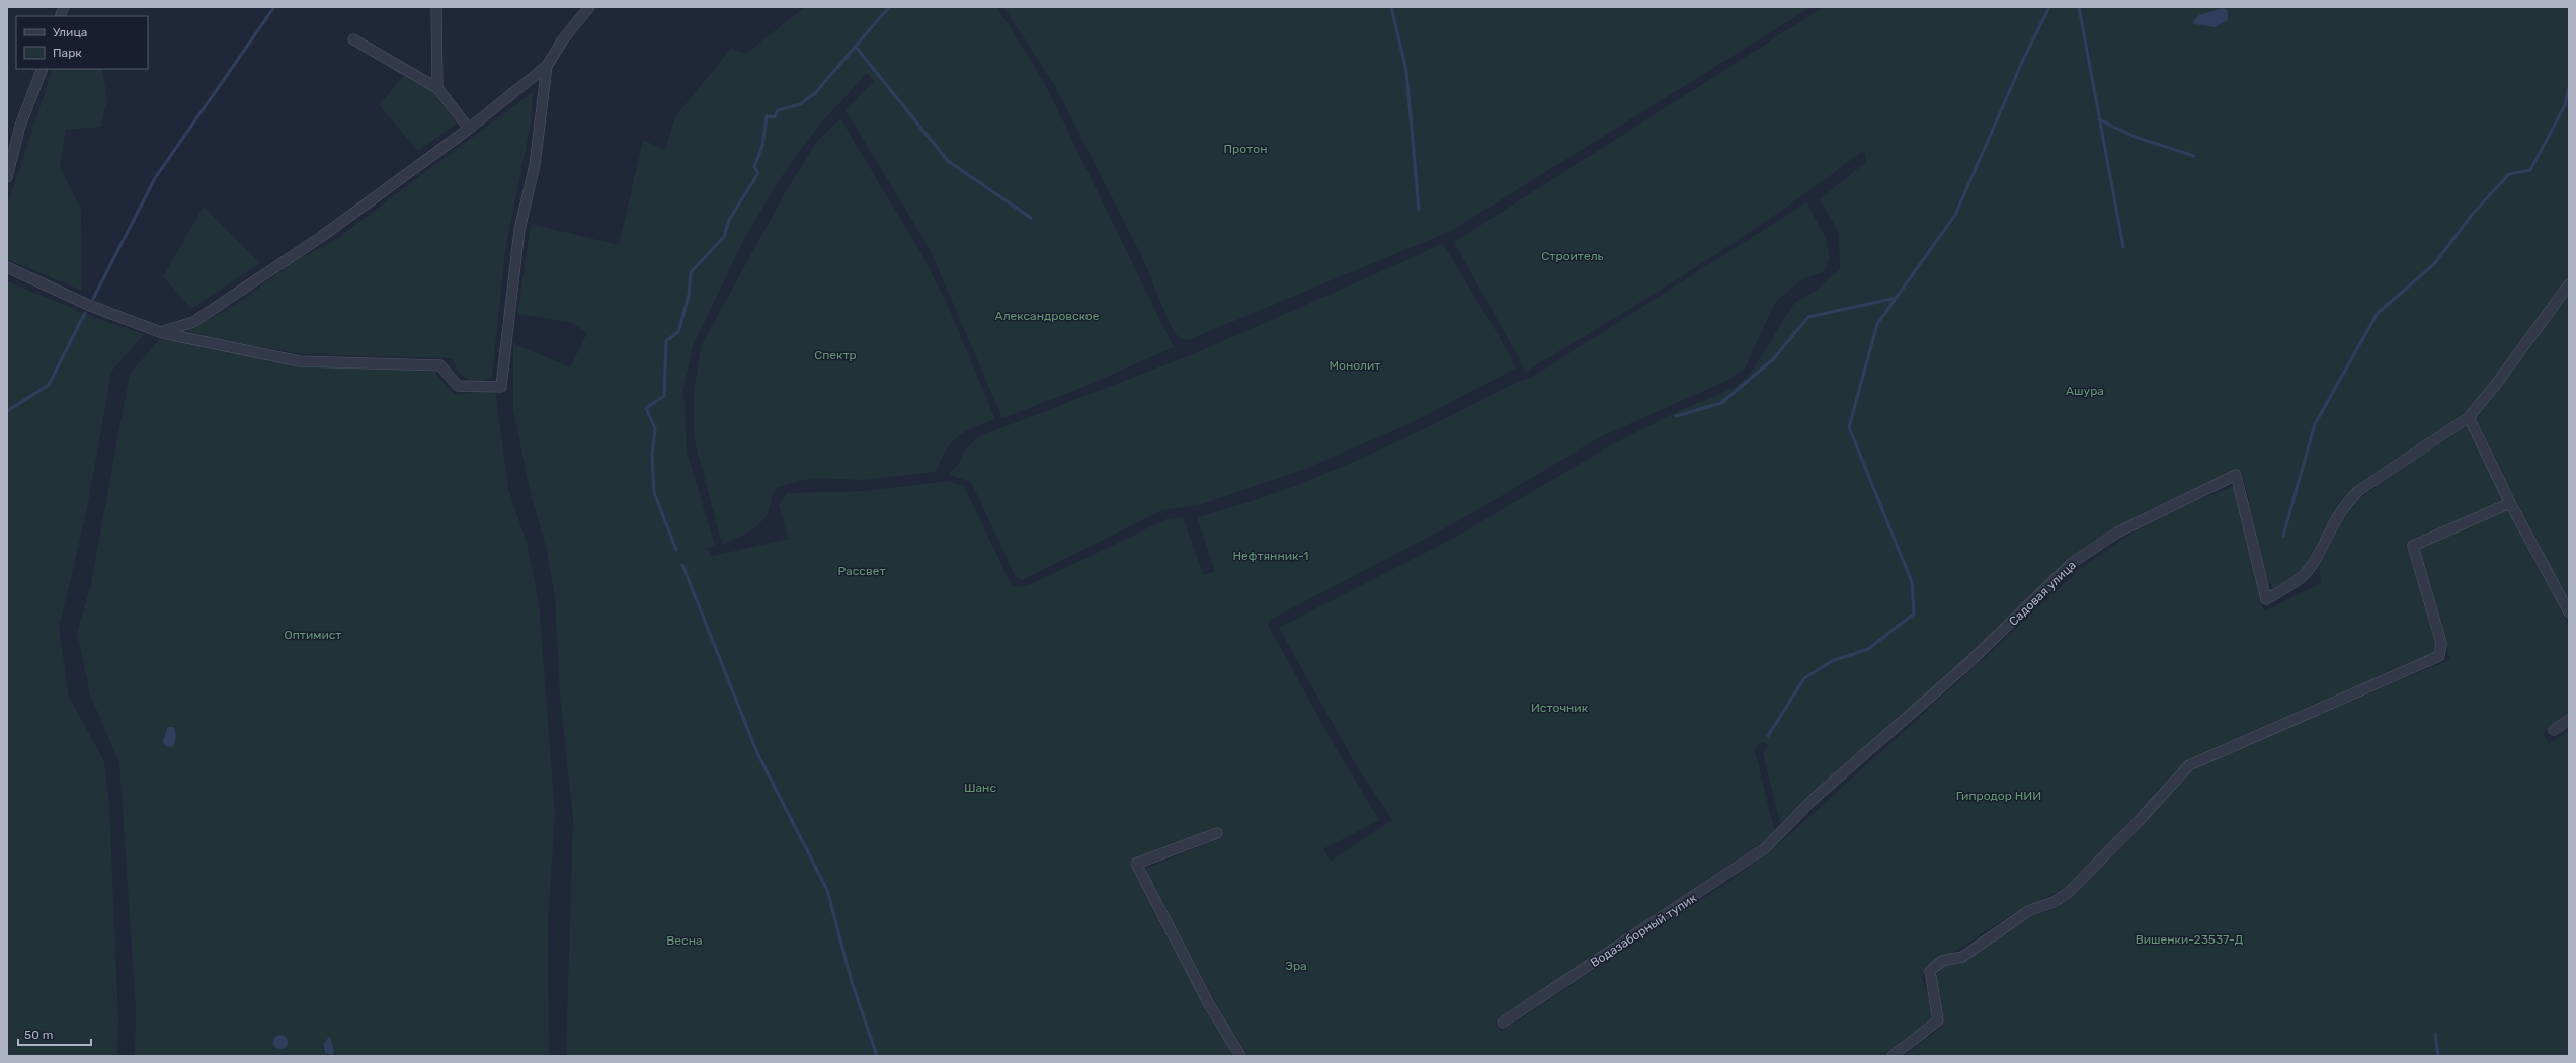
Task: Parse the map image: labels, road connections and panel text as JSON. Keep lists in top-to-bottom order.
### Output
{
  "streets": {
    "street": ["Садовая улица", "Водазаборный тупик"]
  },
  "crossings": [
    ["Садовая улица", "Водазаборный тупик"]
  ],
  "parks": [
    "Протон",
    "Строитель",
    "Александровское",
    "Спектр",
    "Монолит",
    "Ашура",
    "Нефтянник-1",
    "Рассвет",
    "Оптимист",
    "Источник",
    "Шанс",
    "Гипродор НИИ",
    "Вишенки-23537-Д",
    "Весна",
    "Эра"
  ],
  "legend": ["Улица", "Парк"],
  "scale_bar": "50 m"
}
